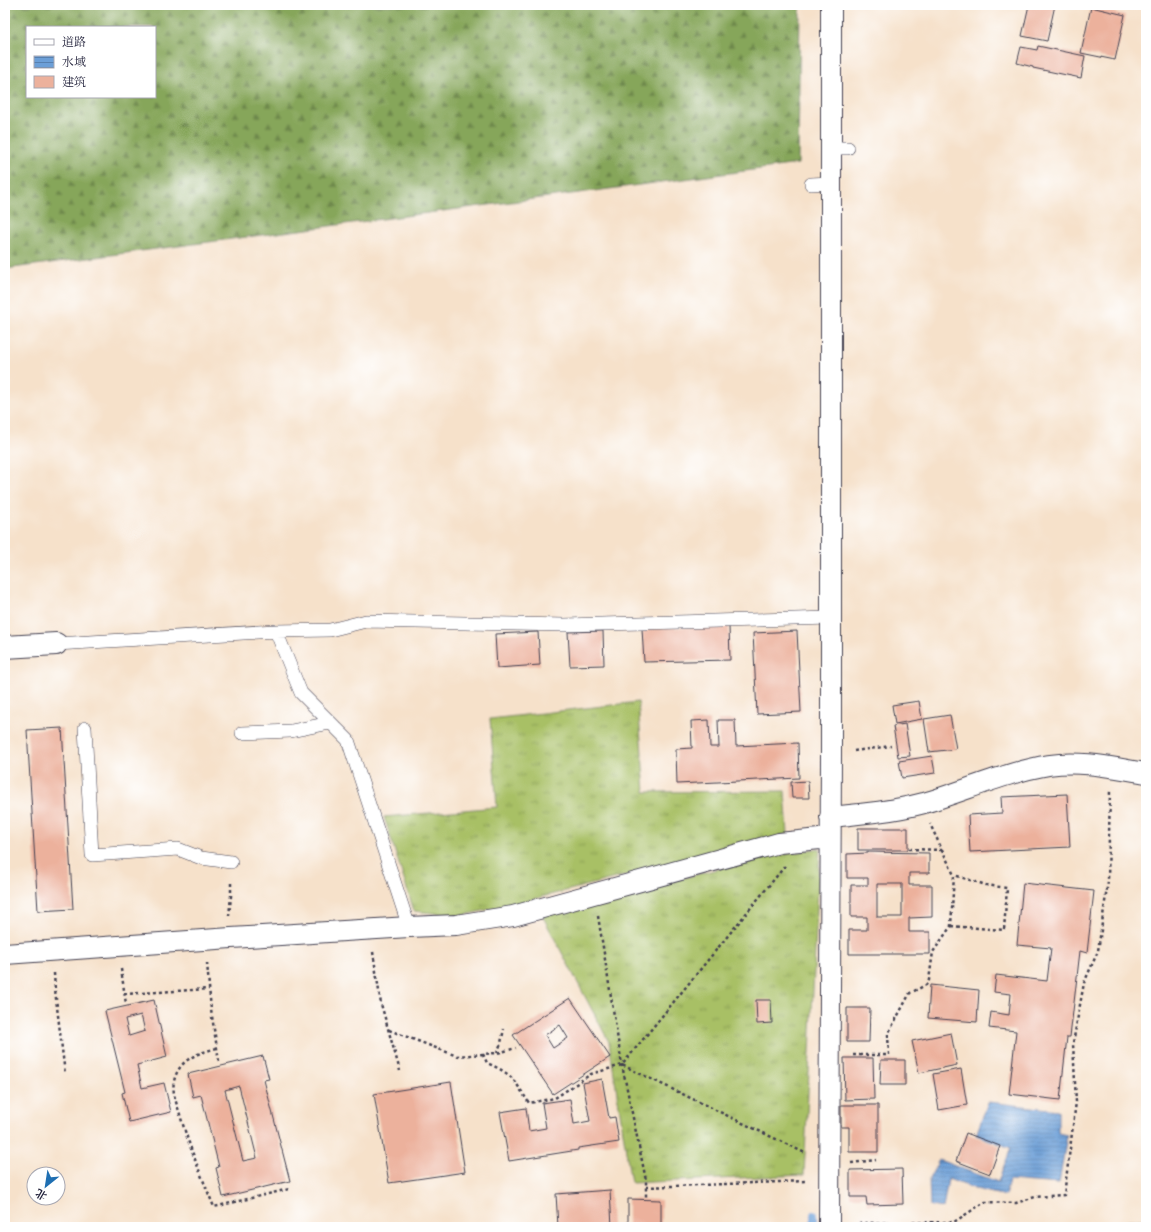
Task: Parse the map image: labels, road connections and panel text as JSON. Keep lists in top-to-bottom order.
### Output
{
  "legend": ["道路", "水域", "建筑"],
  "north": "bottom left"
}
